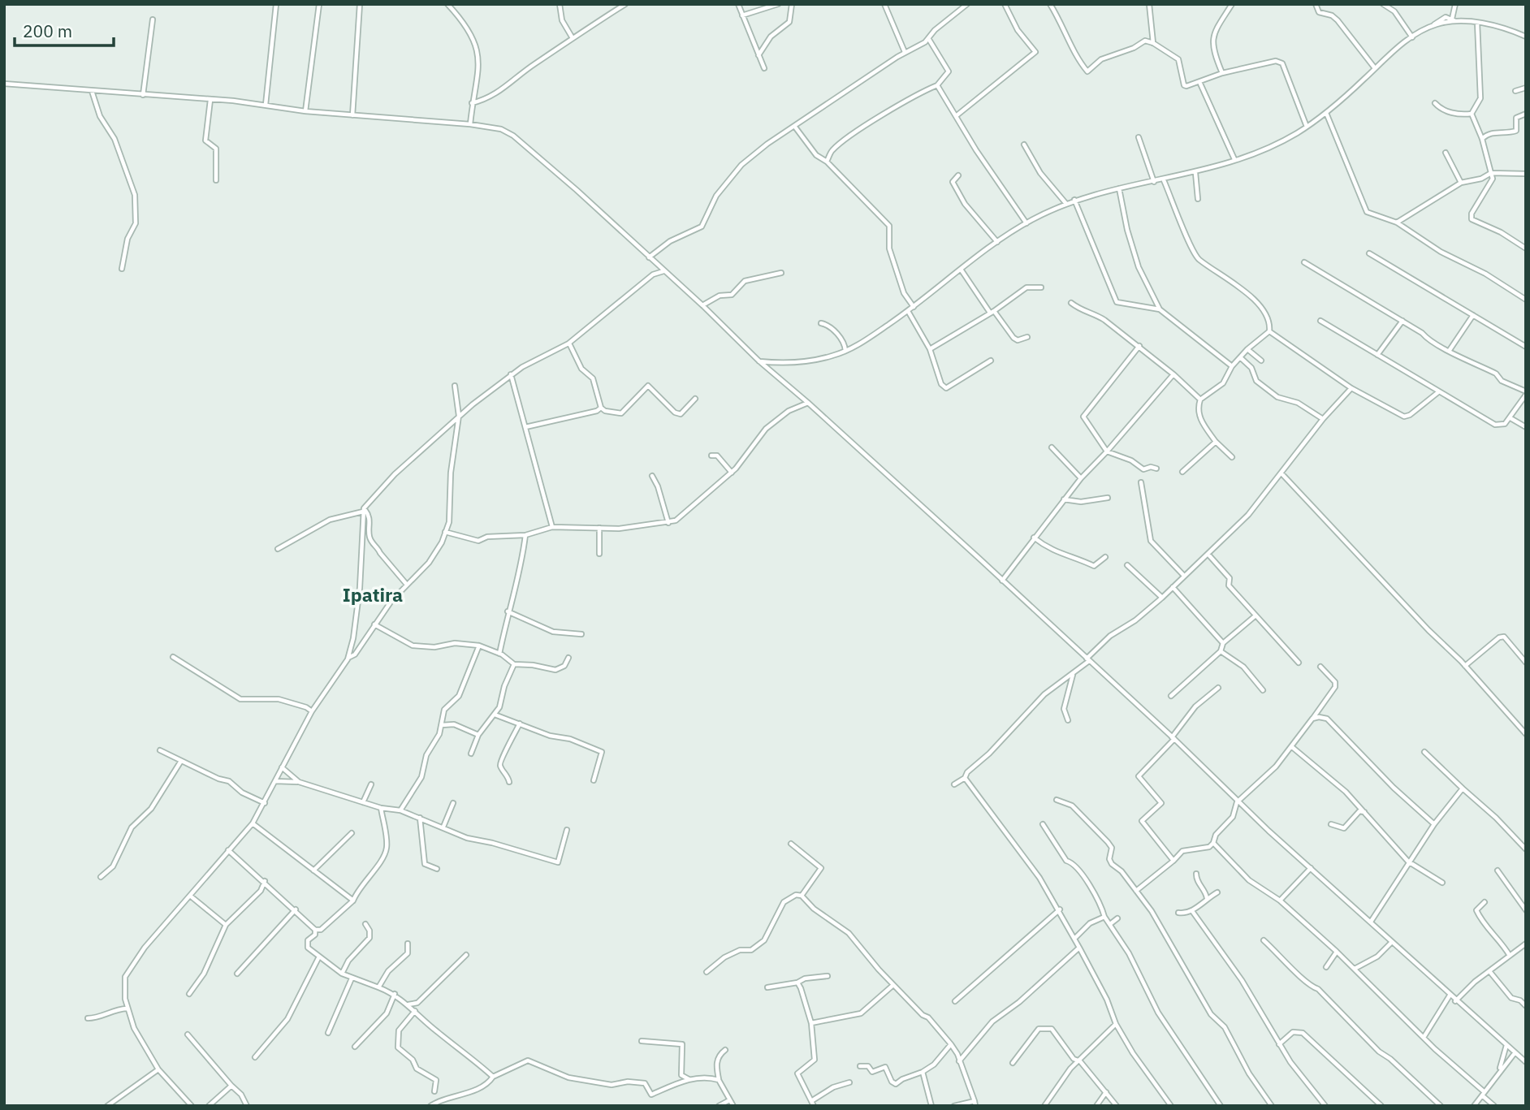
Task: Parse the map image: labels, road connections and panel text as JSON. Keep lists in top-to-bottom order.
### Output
{
  "districts": ["Ipatira"],
  "scale_bar": "200 m"
}
